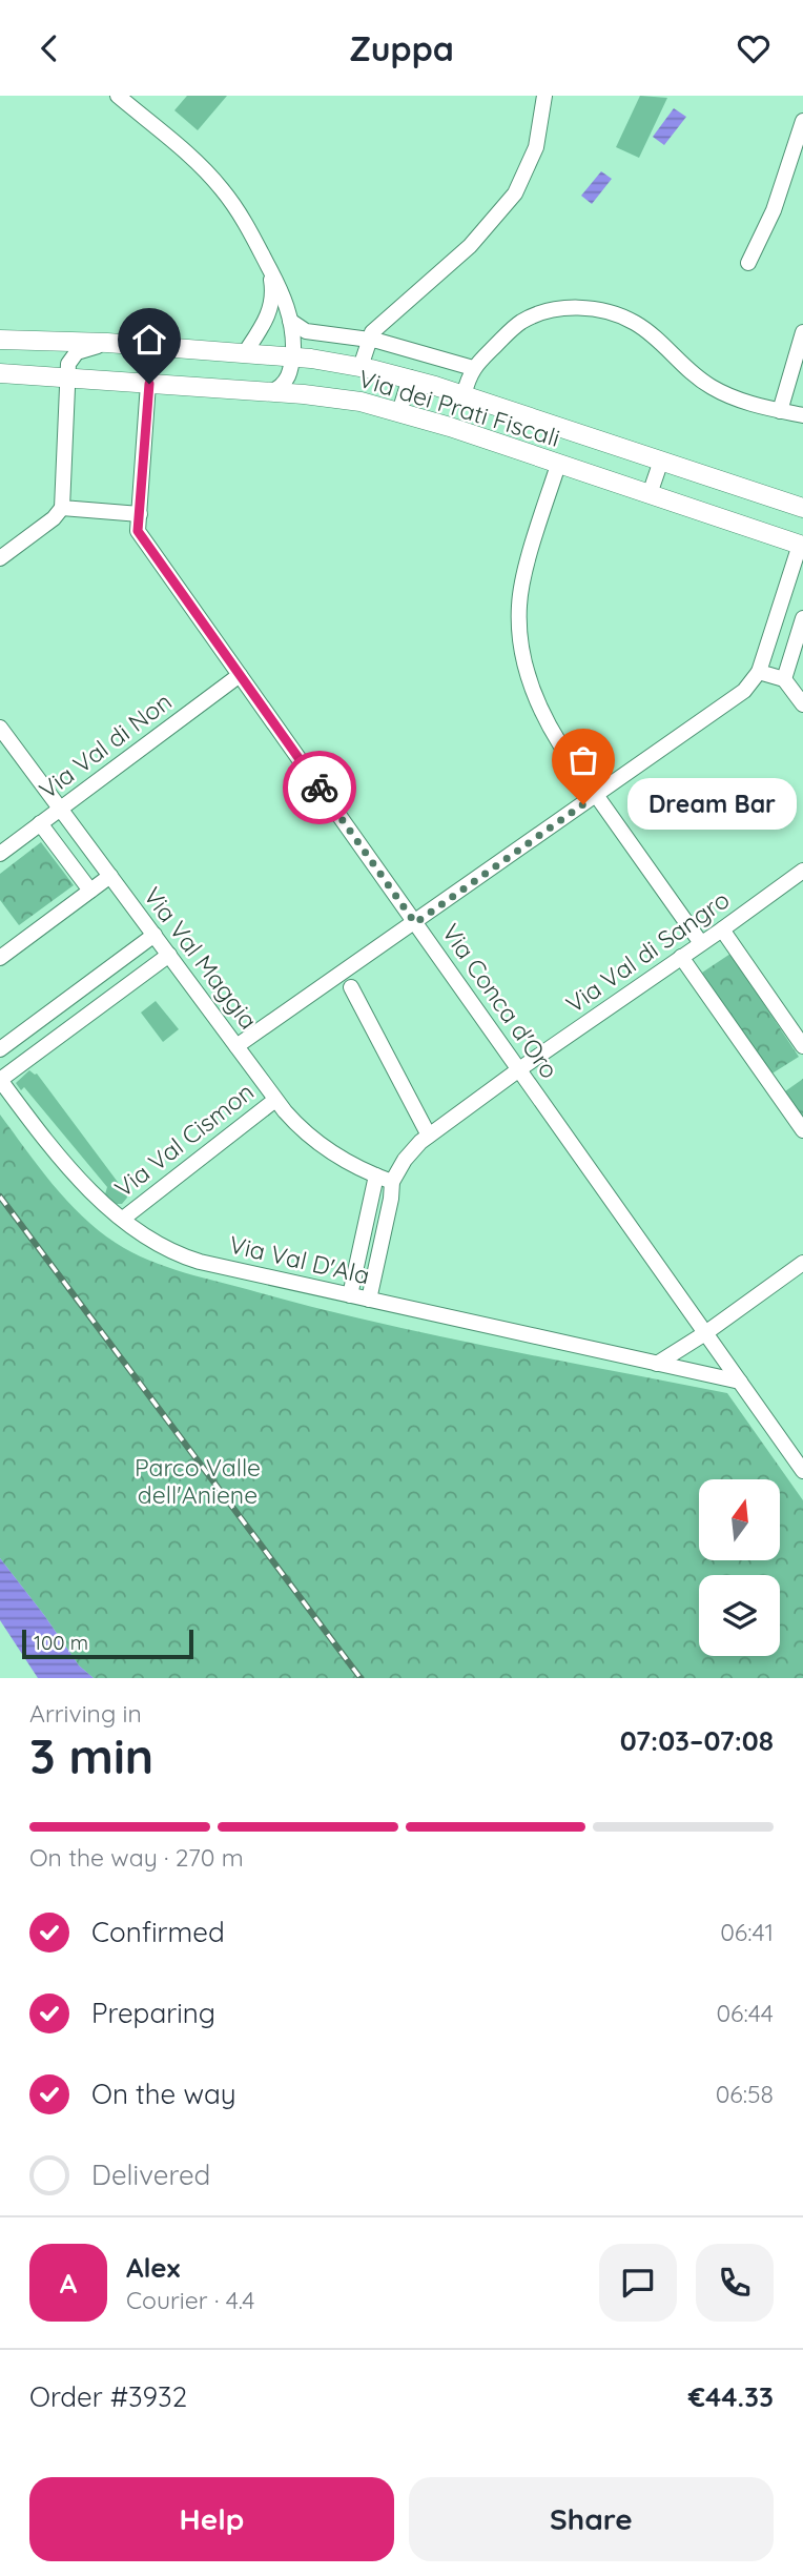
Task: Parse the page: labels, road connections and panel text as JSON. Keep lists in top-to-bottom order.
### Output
{
  "streets": {
    "main road": ["Via dei Prati Fiscali"],
    "street": [
      "Via Val di Non",
      "Via Val di Sangro",
      "Via Val Maggia",
      "Via Conca d'Oro",
      "Via Val Cismon",
      "Via Val D'Ala"
    ]
  },
  "crossings": [
    ["Via dei Prati Fiscali", "Via Conca d'Oro"],
    ["Via Val di Non", "Via Val Maggia"],
    ["Via Val di Non", "Via Conca d'Oro"],
    ["Via Val di Sangro", "Via Val Maggia"],
    ["Via Val di Sangro", "Via Conca d'Oro"],
    ["Via Val Maggia", "Via Val Cismon"],
    ["Via Conca d'Oro", "Via Val D'Ala"],
    ["Via Val Cismon", "Via Val D'Ala"]
  ],
  "parks": ["Parco Valle dell'Aniene"],
  "places": ["Dream Bar"],
  "scale_bar": "100 m",
  "north": "top",
  "page": {
    "header": "Zuppa",
    "bubble": "Dream Bar",
    "scale": "100 m",
    "heading": ["3 min", "Arriving in", "07:03–07:08"],
    "panel": [
      "Alex",
      "Courier · 4.4",
      "Order #3932",
      "€44.33"
    ],
    "bar": "On the way · 270 m",
    "list": [
      ["Confirmed", "06:41"],
      ["Preparing", "06:44"],
      ["On the way", "06:58"],
      "Delivered"
    ],
    "round": "A",
    "buttons": ["Help", "Share"]
  }
}
